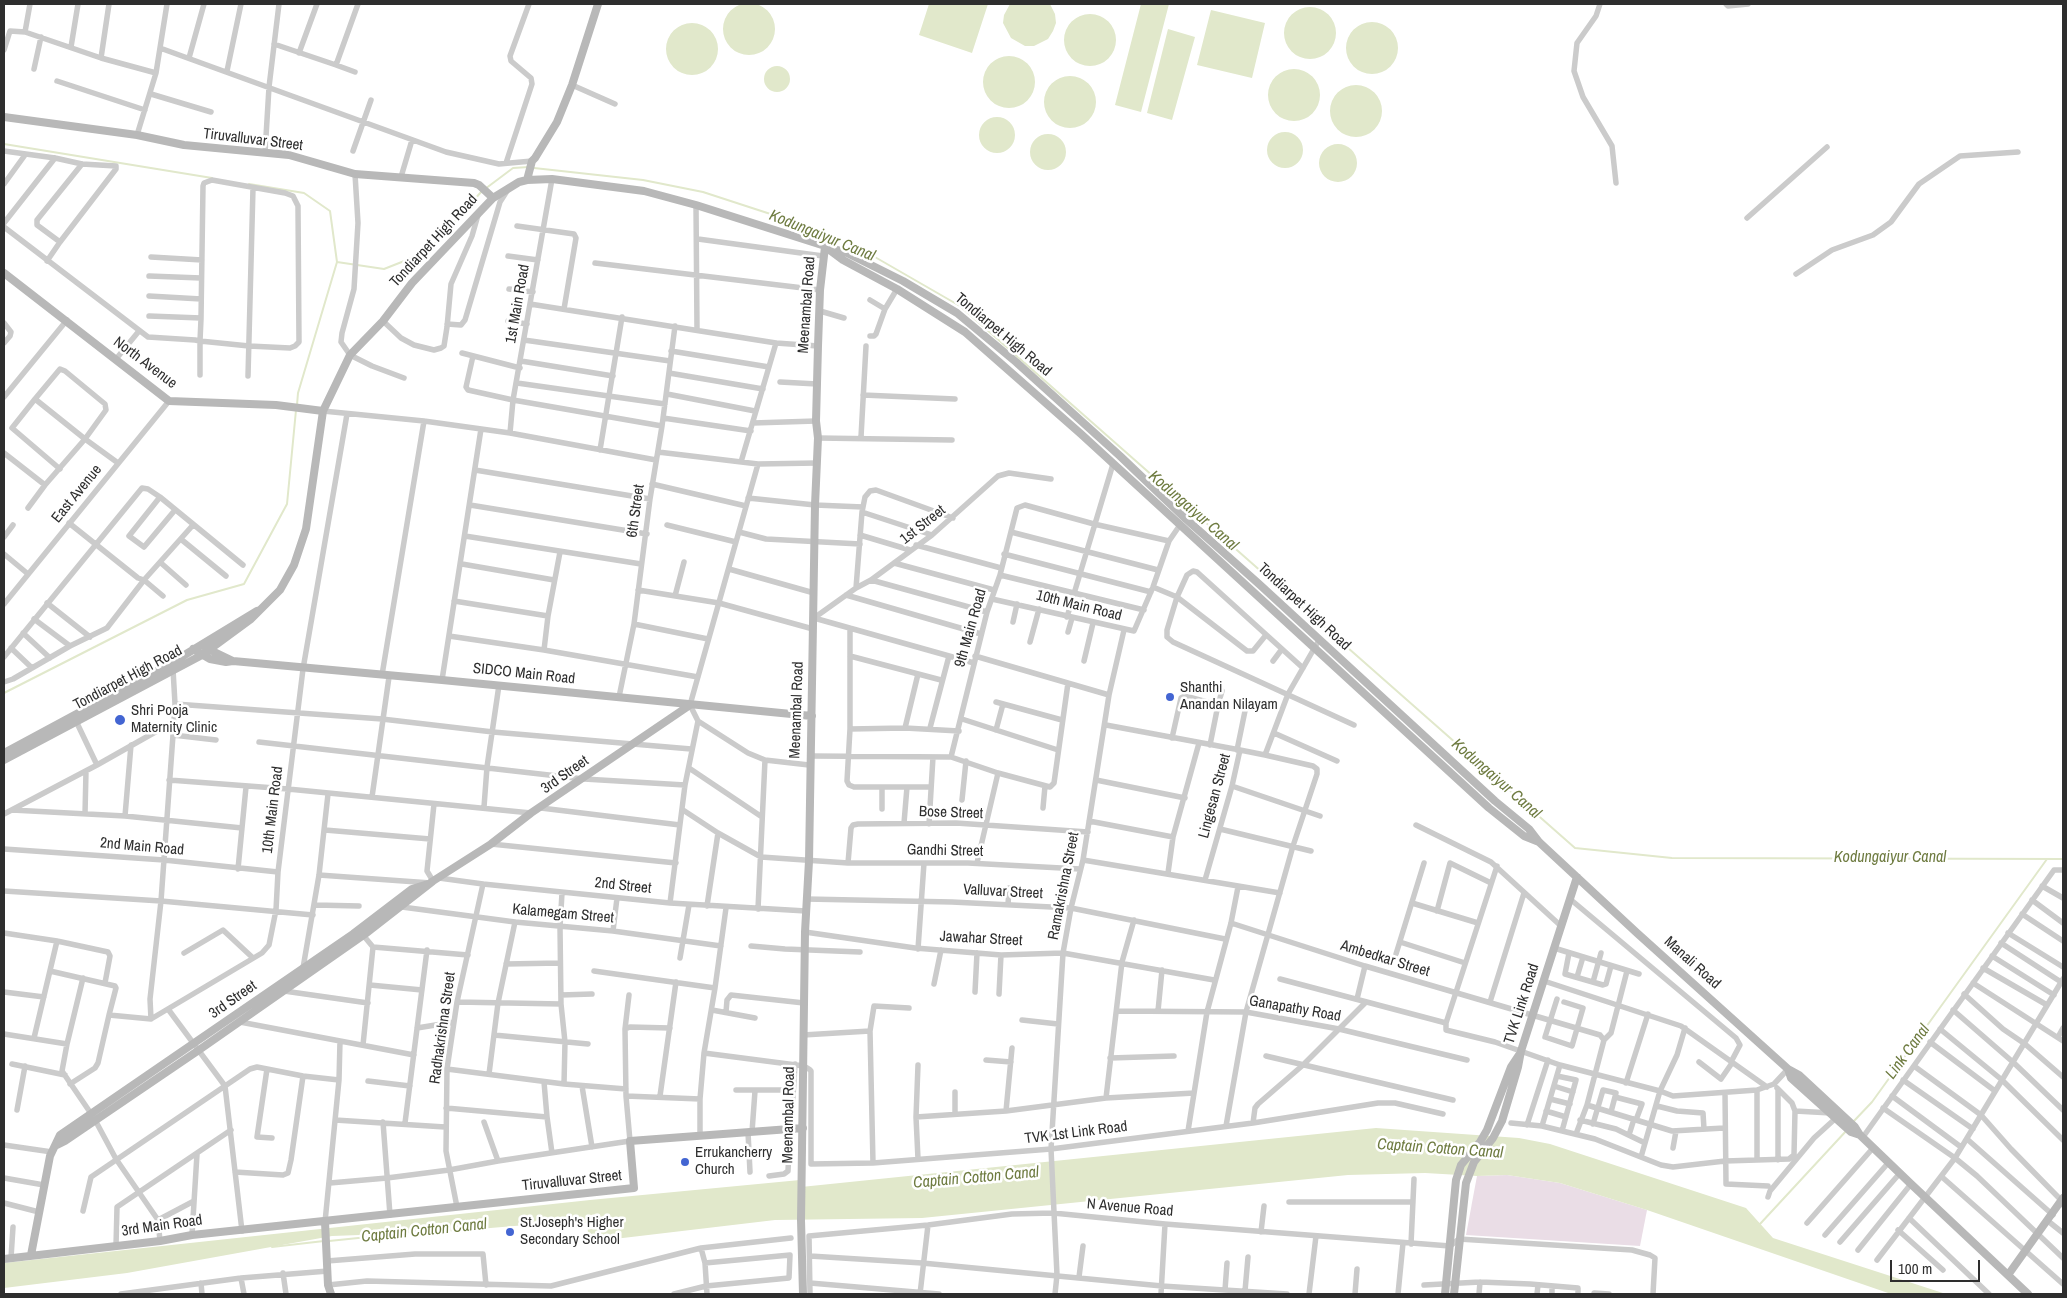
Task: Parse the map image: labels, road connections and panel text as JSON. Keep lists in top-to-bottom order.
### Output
{
  "streets": {
    "main road": [
      "Tiruvalluvar Street",
      "Tondiarpet High Road",
      "Meenambal Road",
      "North Avenue",
      "SIDCO Main Road",
      "3rd Street",
      "Manali Road",
      "TVK Link Road",
      "3rd Main Road"
    ],
    "street": [
      "1st Main Road",
      "East Avenue",
      "6th Street",
      "1st Street",
      "10th Main Road",
      "9th Main Road",
      "Lingesan Street",
      "Bose Street",
      "2nd Main Road",
      "Gandhi Street",
      "2nd Street",
      "Ramakrishna Street",
      "Valluvar Street",
      "Kalamegam Street",
      "Jawahar Street",
      "Ambedkar Street",
      "Ganapathy Road",
      "Radhakrishna Street",
      "TVK 1st Link Road",
      "N Avenue Road"
    ]
  },
  "crossings": [
    ["Tiruvalluvar Street", "Tondiarpet High Road"],
    ["Tiruvalluvar Street", "Radhakrishna Street"],
    ["Tiruvalluvar Street", "3rd Main Road"],
    ["Tondiarpet High Road", "1st Main Road"],
    ["Tondiarpet High Road", "Meenambal Road"],
    ["Tondiarpet High Road", "North Avenue"],
    ["Tondiarpet High Road", "10th Main Road"],
    ["Tondiarpet High Road", "SIDCO Main Road"],
    ["Tondiarpet High Road", "Manali Road"],
    ["Tondiarpet High Road", "TVK Link Road"],
    ["Meenambal Road", "1st Street"],
    ["Meenambal Road", "SIDCO Main Road"],
    ["Meenambal Road", "Gandhi Street"],
    ["Meenambal Road", "2nd Street"],
    ["Meenambal Road", "Valluvar Street"],
    ["Meenambal Road", "Jawahar Street"],
    ["Meenambal Road", "TVK 1st Link Road"],
    ["North Avenue", "East Avenue"],
    ["6th Street", "SIDCO Main Road"],
    ["10th Main Road", "9th Main Road"],
    ["10th Main Road", "SIDCO Main Road"],
    ["10th Main Road", "2nd Main Road"],
    ["10th Main Road", "Ramakrishna Street"],
    ["SIDCO Main Road", "3rd Street"],
    ["3rd Street", "2nd Street"],
    ["3rd Street", "Kalamegam Street"],
    ["3rd Street", "3rd Main Road"],
    ["Bose Street", "Gandhi Street"],
    ["Bose Street", "Ramakrishna Street"],
    ["Gandhi Street", "Ramakrishna Street"],
    ["2nd Street", "Radhakrishna Street"],
    ["Ramakrishna Street", "Valluvar Street"],
    ["Ramakrishna Street", "Jawahar Street"],
    ["Ramakrishna Street", "TVK 1st Link Road"],
    ["Ramakrishna Street", "N Avenue Road"],
    ["Kalamegam Street", "Radhakrishna Street"],
    ["Ambedkar Street", "TVK Link Road"],
    ["Manali Road", "TVK Link Road"]
  ],
  "water": ["Kodungaiyur Canal", "Link Canal", "Captain Cotton Canal"],
  "places": [
    "Shanthi Anandan Nilayam",
    "Shri Pooja Maternity Clinic",
    "Errukancherry Church",
    "St.Joseph's Higher Secondary School"
  ],
  "scale_bar": "100 m"
}
